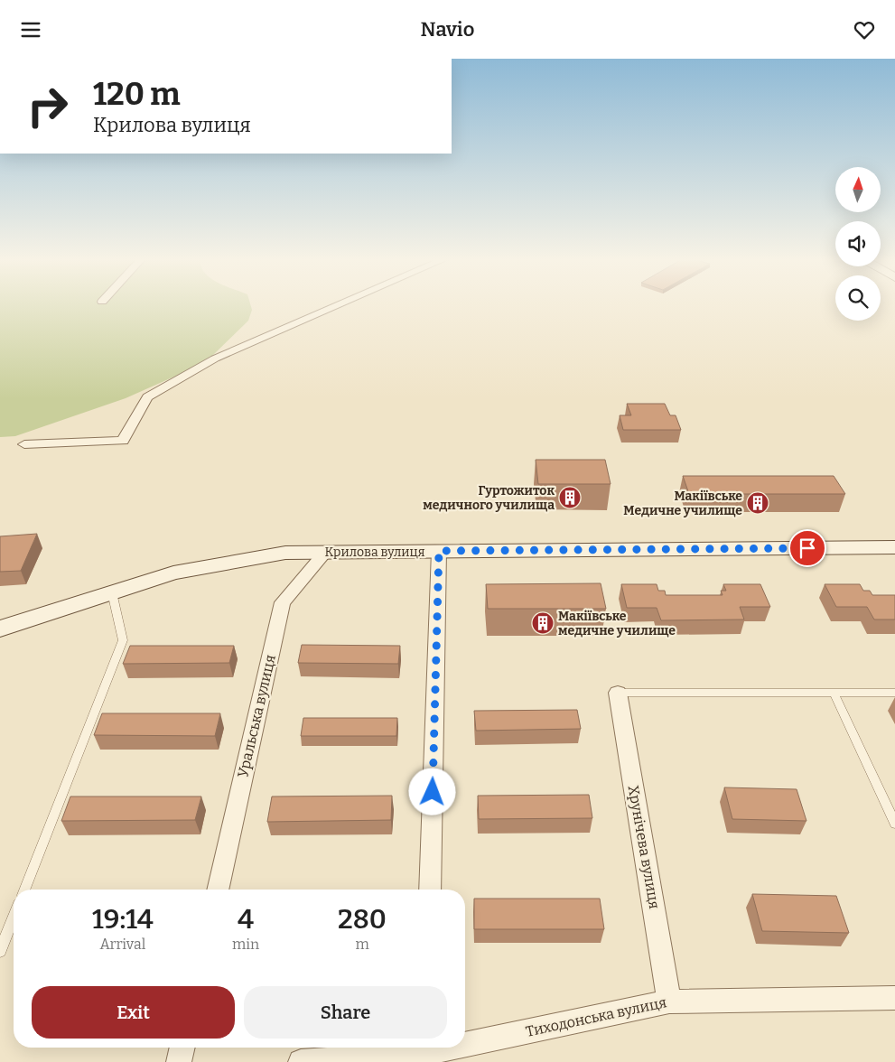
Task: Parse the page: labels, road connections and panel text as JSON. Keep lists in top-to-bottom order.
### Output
{
  "streets": {
    "main road": ["Крилова вулиця"],
    "street": ["Уральська вулиця", "Хрунічева вулиця", "Тиходонська вулиця"]
  },
  "crossings": [
    ["Крилова вулиця", "Уральська вулиця"],
    ["Хрунічева вулиця", "Тиходонська вулиця"]
  ],
  "places": {
    "building": ["Гуртожиток медичного училища", "Макіївське Медичне училище", "Макіївське медичне училище"]
  },
  "north": "top",
  "page": {
    "header": "Navio",
    "turn": ["120 m", "Крилова вулиця"],
    "eta": [
      "19:14",
      "Arrival",
      "4",
      "min",
      "280",
      "m"
    ],
    "buttons": ["Exit", "Share"]
  }
}
